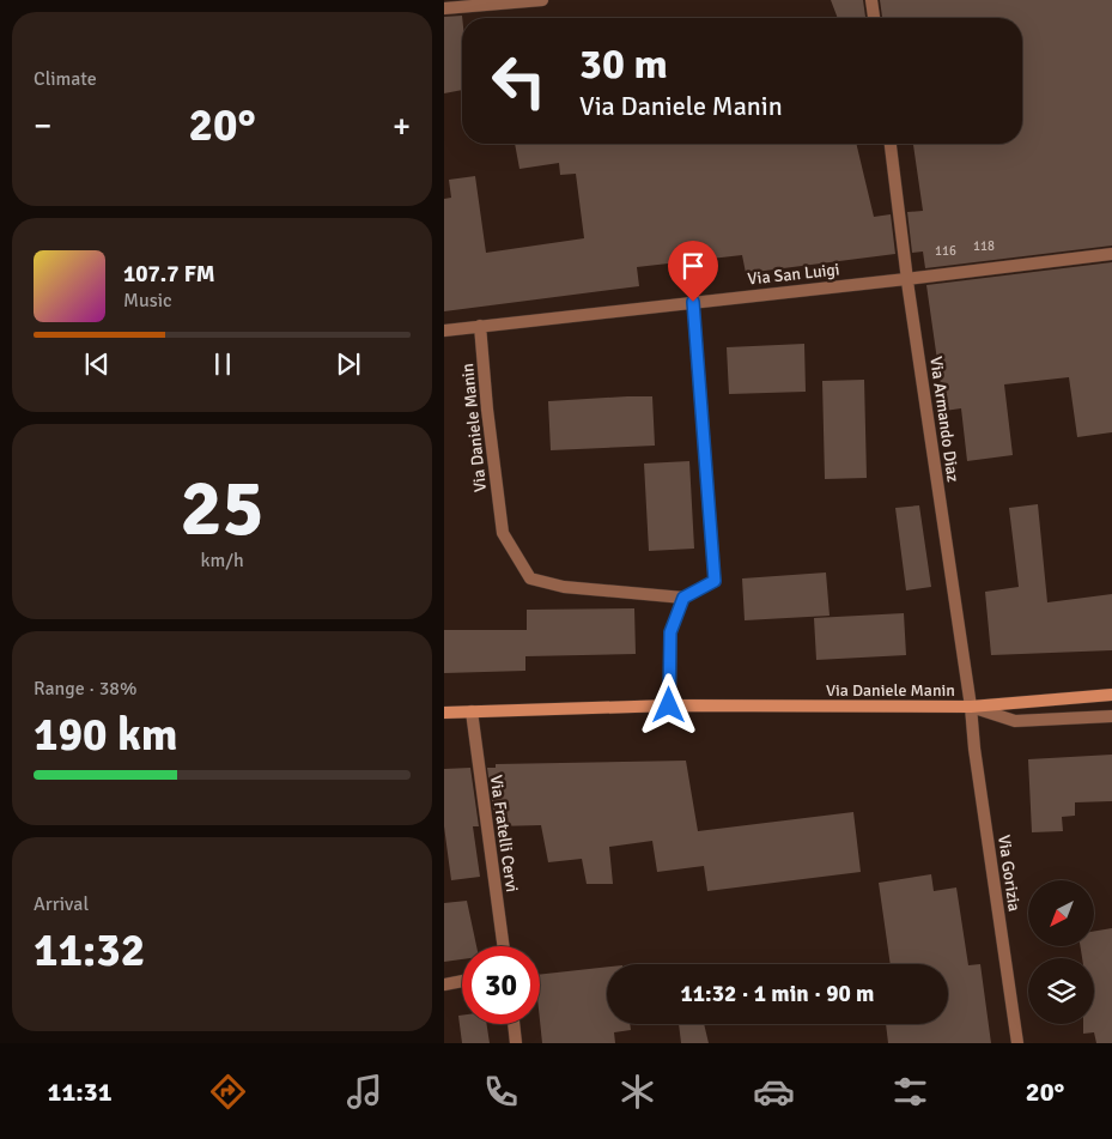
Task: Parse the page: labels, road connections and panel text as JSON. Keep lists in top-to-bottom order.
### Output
{
  "streets": {
    "main road": ["Via Daniele Manin"],
    "street": [
      "Via San Luigi",
      "Via Armando Diaz",
      "Via Fratelli Cervi",
      "Via Gorizia"
    ]
  },
  "crossings": [
    ["Via San Luigi", "Via Armando Diaz"],
    ["Via San Luigi", "Via Daniele Manin"],
    ["Via Armando Diaz", "Via Daniele Manin"],
    ["Via Armando Diaz", "Via Gorizia"],
    ["Via Daniele Manin", "Via Fratelli Cervi"],
    ["Via Daniele Manin", "Via Gorizia"]
  ],
  "house_numbers": ["118", "116"],
  "north": "bottom left",
  "page": {
    "tile": [
      "Climate",
      ["25", "km/h"],
      ["Range · 38%", "190 km"],
      ["Arrival", "11:32"]
    ],
    "turn": ["30 m", "Via Daniele Manin"],
    "heat": ["−", "20°", "+"],
    "song": ["107.7 FM", "Music"],
    "limit": "30",
    "trip": "11:32 · 1 min · 90 m",
    "tabs": ["11:31", "20°"]
  }
}
